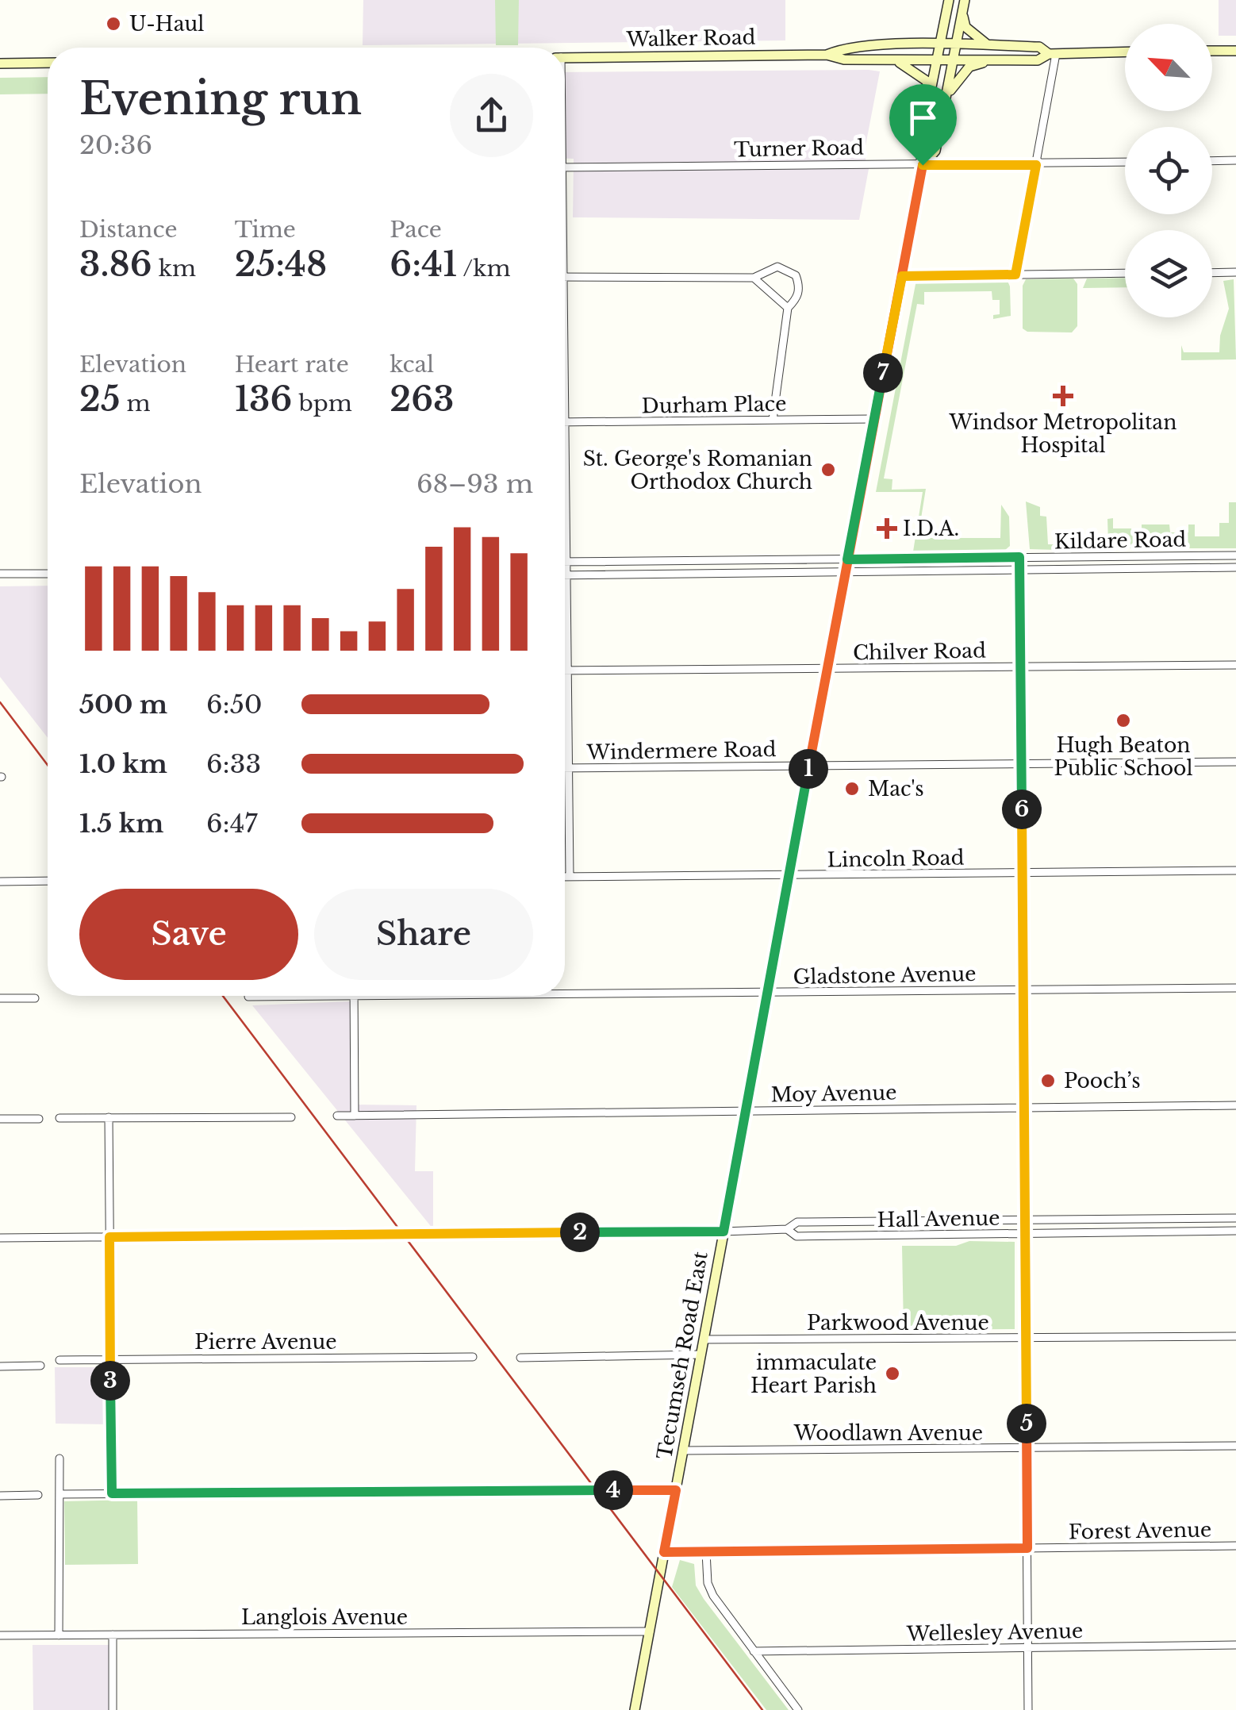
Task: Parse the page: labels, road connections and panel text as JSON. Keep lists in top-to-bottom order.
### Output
{
  "streets": {
    "main road": ["Walker Road", "Tecumseh Road East"],
    "street": [
      "Turner Road",
      "Durham Place",
      "Kildare Road",
      "Chilver Road",
      "Windermere Road",
      "Lincoln Road",
      "Gladstone Avenue",
      "Moy Avenue",
      "Hall Avenue",
      "Parkwood Avenue",
      "Pierre Avenue",
      "Woodlawn Avenue",
      "Forest Avenue",
      "Langlois Avenue",
      "Wellesley Avenue"
    ]
  },
  "crossings": [
    ["Walker Road", "Tecumseh Road East"],
    ["Turner Road", "Tecumseh Road East"],
    ["Durham Place", "Tecumseh Road East"],
    ["Kildare Road", "Tecumseh Road East"],
    ["Chilver Road", "Tecumseh Road East"],
    ["Windermere Road", "Tecumseh Road East"],
    ["Lincoln Road", "Tecumseh Road East"],
    ["Gladstone Avenue", "Tecumseh Road East"],
    ["Moy Avenue", "Tecumseh Road East"],
    ["Hall Avenue", "Tecumseh Road East"],
    ["Parkwood Avenue", "Tecumseh Road East"],
    ["Tecumseh Road East", "Woodlawn Avenue"],
    ["Tecumseh Road East", "Forest Avenue"],
    ["Tecumseh Road East", "Langlois Avenue"]
  ],
  "places": {
    "other": [
      "U-Haul",
      "St. George's Romanian Orthodox Church",
      "Hugh Beaton Public School",
      "Mac's",
      "Pooch’s",
      "immaculate Heart Parish"
    ],
    "health": ["Windsor Metropolitan Hospital", "I.D.A."]
  },
  "north": "top left",
  "page": {
    "heading": ["Evening run", "20:36"],
    "stats": [
      ["Distance", "3.86 km"],
      ["Time", "25:48"],
      ["Pace", "6:41 /km"],
      ["Elevation", "25 m"],
      ["Heart rate", "136 bpm"],
      ["kcal", "263"]
    ],
    "pins": [
      "7",
      "1",
      "6",
      "2",
      "3",
      "5",
      "4"
    ],
    "chart": ["Elevation", "68–93 m"],
    "list": [
      {
        "name": "500 m",
        "note": "6:50"
      },
      {
        "name": "1.0 km",
        "note": "6:33"
      },
      {
        "name": "1.5 km",
        "note": "6:47"
      }
    ],
    "buttons": ["Save", "Share"]
  }
}
